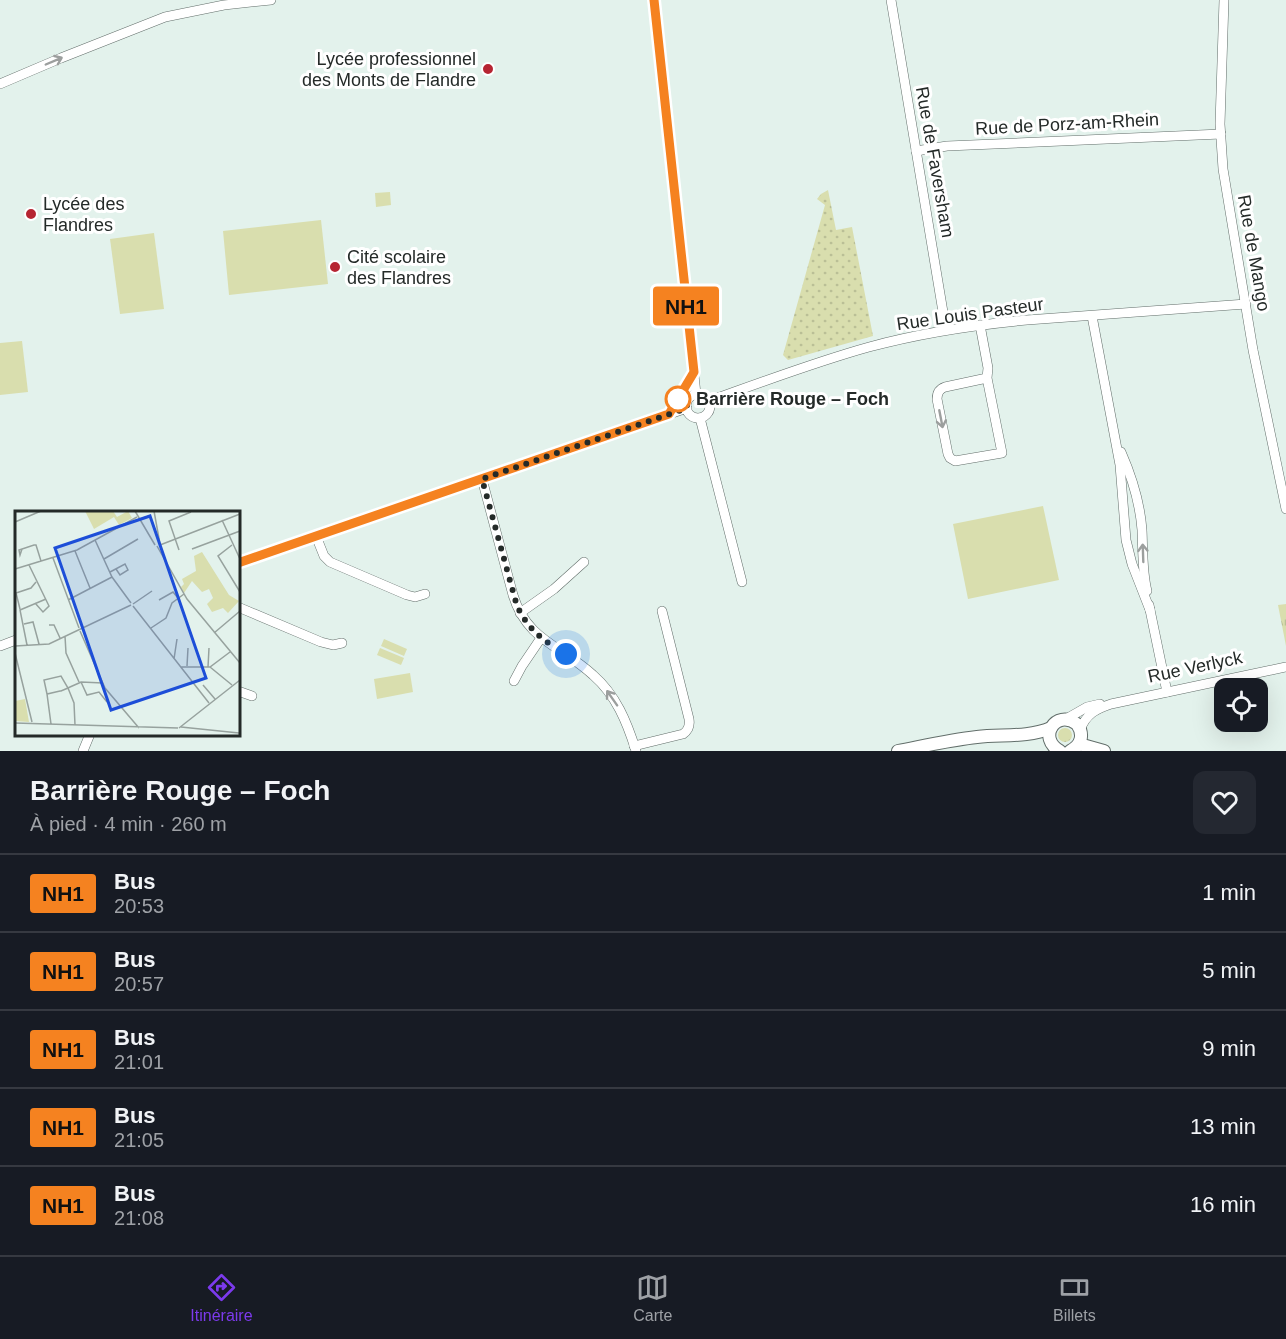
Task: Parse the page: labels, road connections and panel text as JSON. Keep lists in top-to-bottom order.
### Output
{
  "streets": {
    "street": [
      "Rue de Porz-am-Rhein",
      "Rue de Faversham",
      "Rue de Mango",
      "Rue Louis Pasteur",
      "Rue Verlyck"
    ]
  },
  "crossings": [
    ["Rue de Porz-am-Rhein", "Rue de Faversham"],
    ["Rue de Porz-am-Rhein", "Rue de Mango"],
    ["Rue de Faversham", "Rue Louis Pasteur"],
    ["Rue de Mango", "Rue Louis Pasteur"]
  ],
  "places": [
    "Lycée professionnel des Monts de Flandre",
    "Lycée des Flandres",
    "Cité scolaire des Flandres",
    "Barrière Rouge – Foch"
  ],
  "lines": ["bus line NH1"],
  "page": {
    "on_map": "NH1",
    "heading": ["Barrière Rouge – Foch", "À pied · 4 min · 260 m"],
    "list": [
      {
        "mark": "NH1",
        "name": "Bus",
        "note": "20:53",
        "value": "1 min"
      },
      {
        "mark": "NH1",
        "name": "Bus",
        "note": "20:57",
        "value": "5 min"
      },
      {
        "mark": "NH1",
        "name": "Bus",
        "note": "21:01",
        "value": "9 min"
      },
      {
        "mark": "NH1",
        "name": "Bus",
        "note": "21:05",
        "value": "13 min"
      },
      {
        "mark": "NH1",
        "name": "Bus",
        "note": "21:08",
        "value": "16 min"
      }
    ],
    "tabs": ["Itinéraire", "Carte", "Billets"]
  }
}
